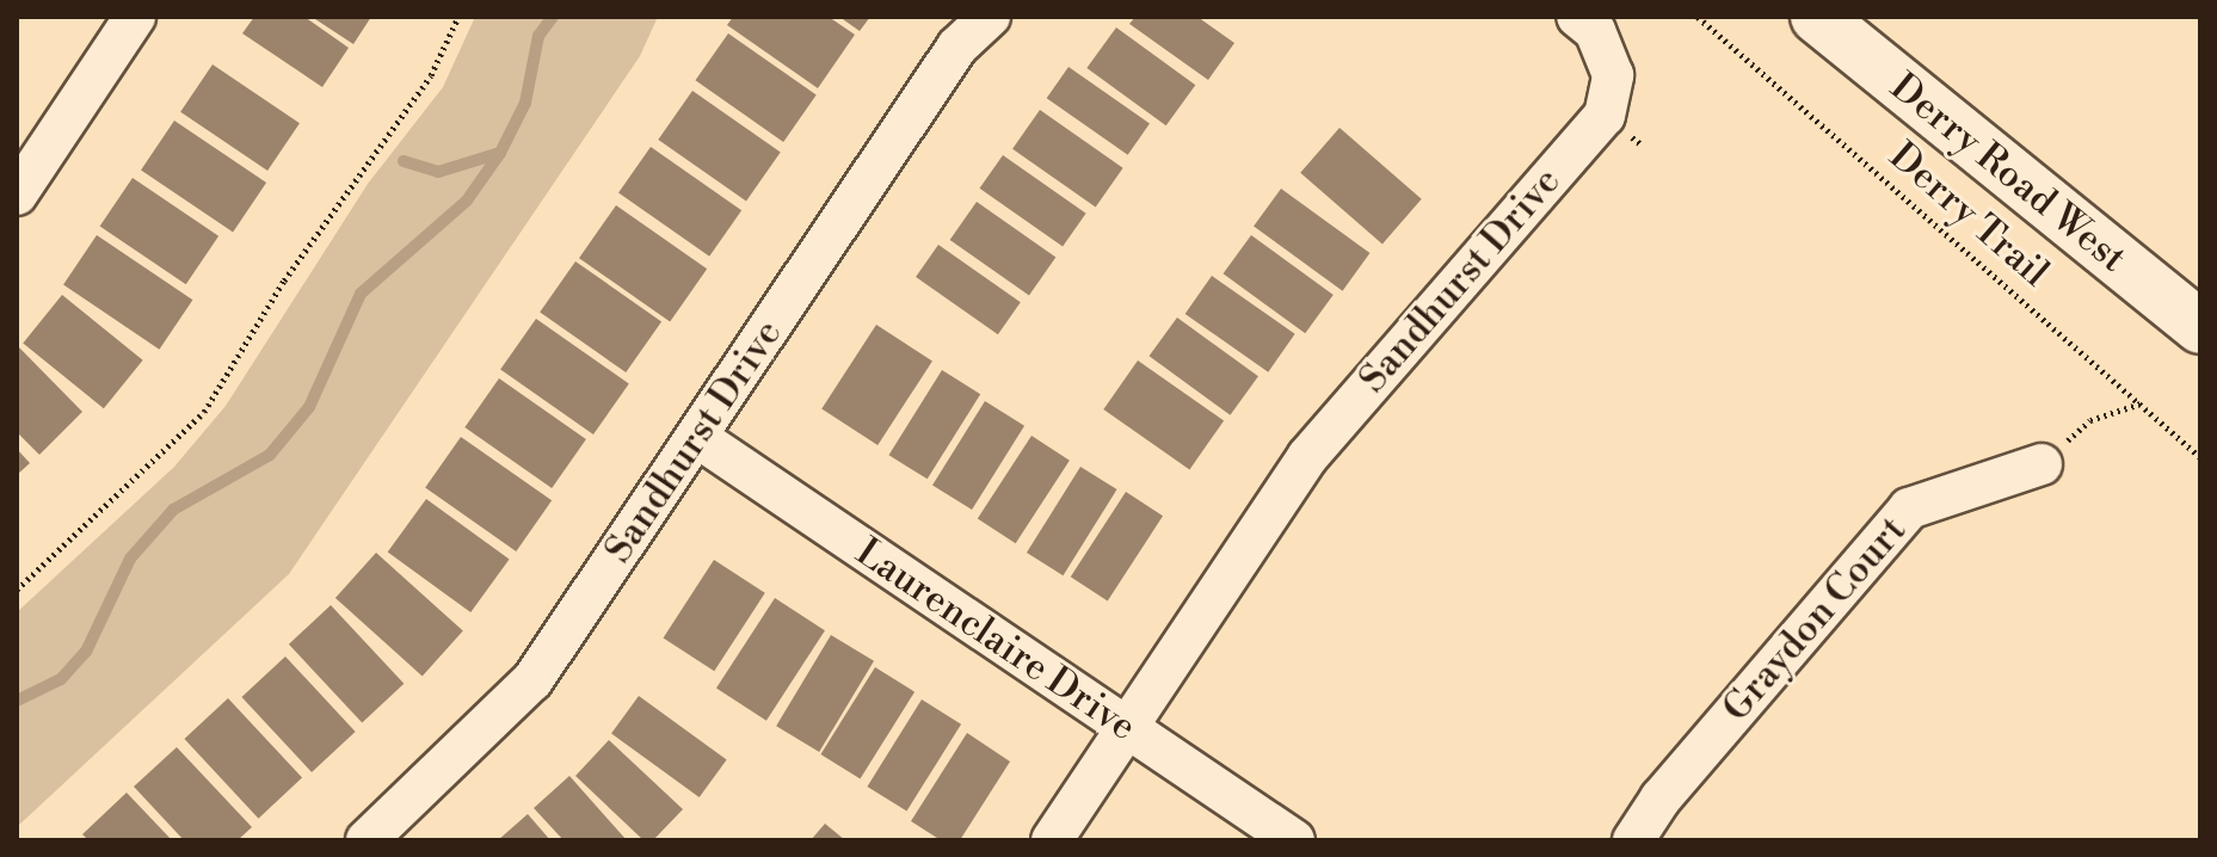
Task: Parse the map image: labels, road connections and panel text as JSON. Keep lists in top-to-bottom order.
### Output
{
  "streets": {
    "main road": ["Derry Road West"],
    "street": ["Sandhurst Drive", "Graydon Court", "Laurenclaire Drive"],
    "path": ["Derry Trail"]
  },
  "crossings": [
    ["Sandhurst Drive", "Laurenclaire Drive"]
  ]
}
